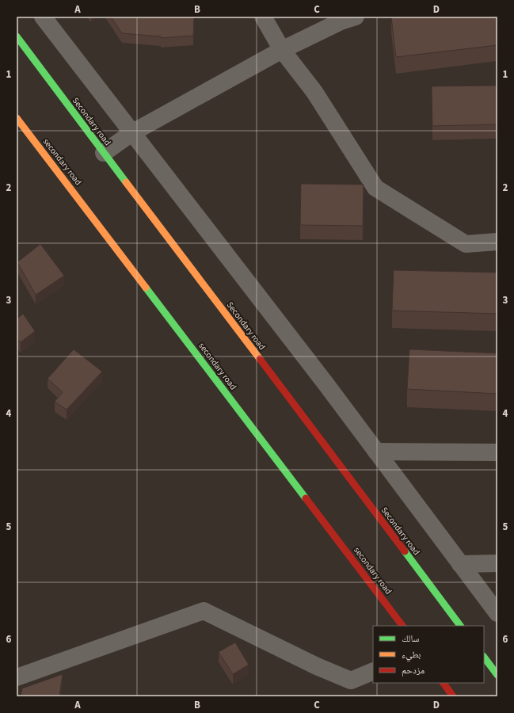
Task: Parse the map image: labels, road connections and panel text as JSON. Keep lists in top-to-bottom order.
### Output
{
  "streets": {
    "main road": ["Secondary road", "secondary road"]
  },
  "legend": ["سالك", "بطيء", "مزدحم"],
  "grid": {
    "columns": [
      "A",
      "B",
      "C",
      "D"
    ],
    "rows": [
      "1",
      "2",
      "3",
      "4",
      "5",
      "6"
    ]
  }
}
